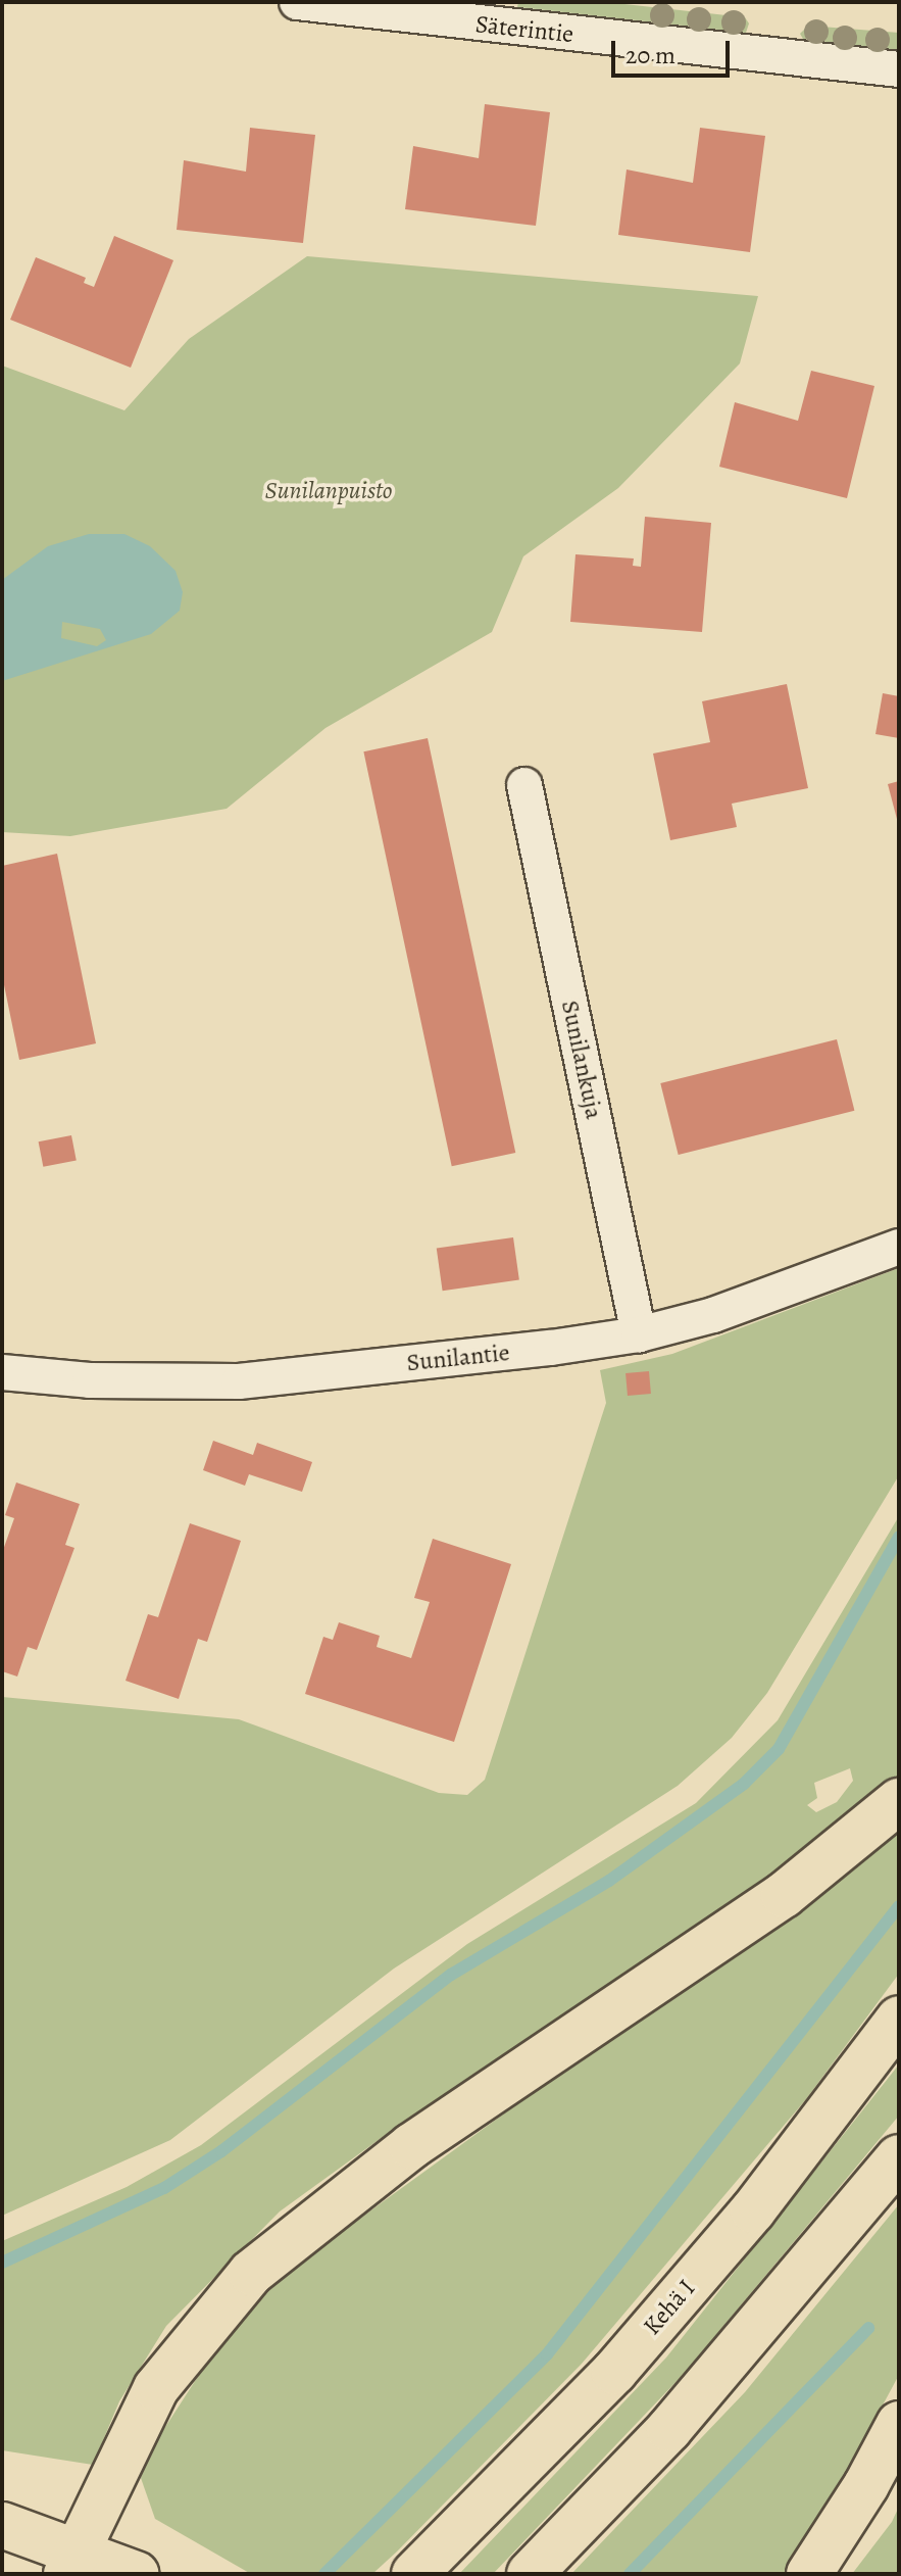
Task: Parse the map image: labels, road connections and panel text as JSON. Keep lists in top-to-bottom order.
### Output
{
  "streets": {
    "main road": ["Kehä I"],
    "street": ["Säterintie", "Sunilankuja", "Sunilantie"]
  },
  "crossings": [
    ["Sunilankuja", "Sunilantie"]
  ],
  "parks": ["Sunilanpuisto"],
  "scale_bar": "20 m"
}
